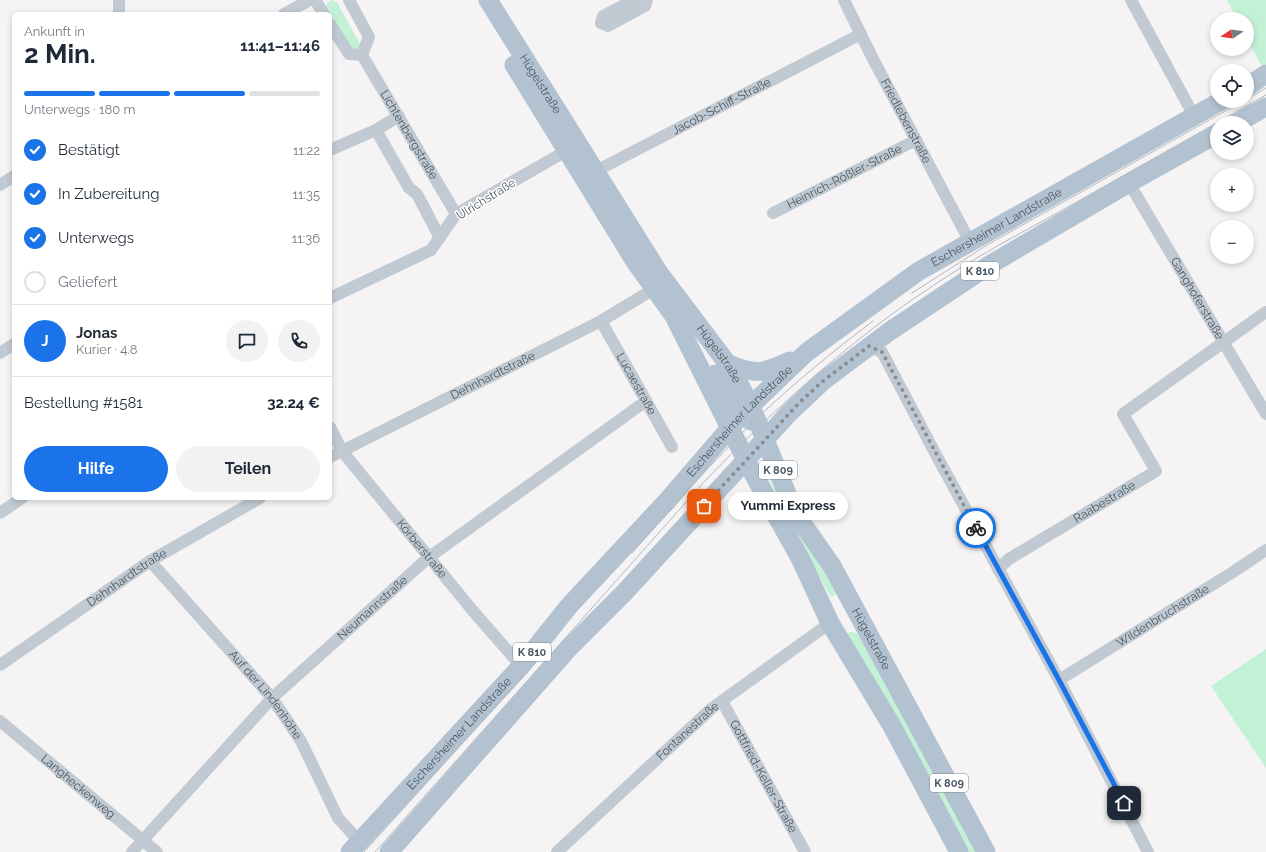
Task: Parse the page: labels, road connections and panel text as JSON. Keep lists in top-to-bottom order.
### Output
{
  "streets": {
    "main road": [
      "Hügelstraße",
      "Eschersheimer Landstraße",
      "K 810",
      "K 809"
    ],
    "street": [
      "Jacob-Schiff-Straße",
      "Friedlebenstraße",
      "Lichtenbergstraße",
      "Heinrich-Rößler-Straße",
      "Ulrichstraße",
      "Ganghoferstraße",
      "Dehnhardtstraße",
      "Lucaestraße",
      "Raabestraße",
      "Körberstraße",
      "Neumannstraße",
      "Wildenbruchstraße",
      "Auf der Lindenhöhe",
      "Fontanestraße",
      "Gottfried-Keller-Straße",
      "Langheckenweg"
    ]
  },
  "crossings": [
    ["Hügelstraße", "Jacob-Schiff-Straße"],
    ["Hügelstraße", "Ulrichstraße"],
    ["Hügelstraße", "Eschersheimer Landstraße"],
    ["Hügelstraße", "Dehnhardtstraße"],
    ["Hügelstraße", "Fontanestraße"],
    ["Jacob-Schiff-Straße", "Friedlebenstraße"],
    ["Friedlebenstraße", "Heinrich-Rößler-Straße"],
    ["Friedlebenstraße", "Eschersheimer Landstraße"],
    ["Lichtenbergstraße", "Ulrichstraße"],
    ["Eschersheimer Landstraße", "Ganghoferstraße"],
    ["Eschersheimer Landstraße", "Körberstraße"],
    ["Eschersheimer Landstraße", "Auf der Lindenhöhe"],
    ["Ganghoferstraße", "Raabestraße"],
    ["Dehnhardtstraße", "Lucaestraße"],
    ["Dehnhardtstraße", "Körberstraße"],
    ["Dehnhardtstraße", "Auf der Lindenhöhe"],
    ["Lucaestraße", "Neumannstraße"],
    ["Körberstraße", "Neumannstraße"],
    ["Neumannstraße", "Auf der Lindenhöhe"],
    ["Neumannstraße", "Langheckenweg"],
    ["Fontanestraße", "Gottfried-Keller-Straße"]
  ],
  "places": ["Yummi Express"],
  "north": "left",
  "page": {
    "map_buttons": ["+", "−"],
    "heading": ["2 Min.", "Ankunft in", "11:41–11:46"],
    "panel": [
      "Jonas",
      "Kurier · 4.8",
      "Bestellung #1581",
      "32.24 €"
    ],
    "bar": "Unterwegs · 180 m",
    "list": [
      ["Bestätigt", "11:22"],
      ["In Zubereitung", "11:35"],
      ["Unterwegs", "11:36"],
      "Geliefert"
    ],
    "round": "J",
    "buttons": ["Hilfe", "Teilen"],
    "bubble": "Yummi Express"
  }
}
